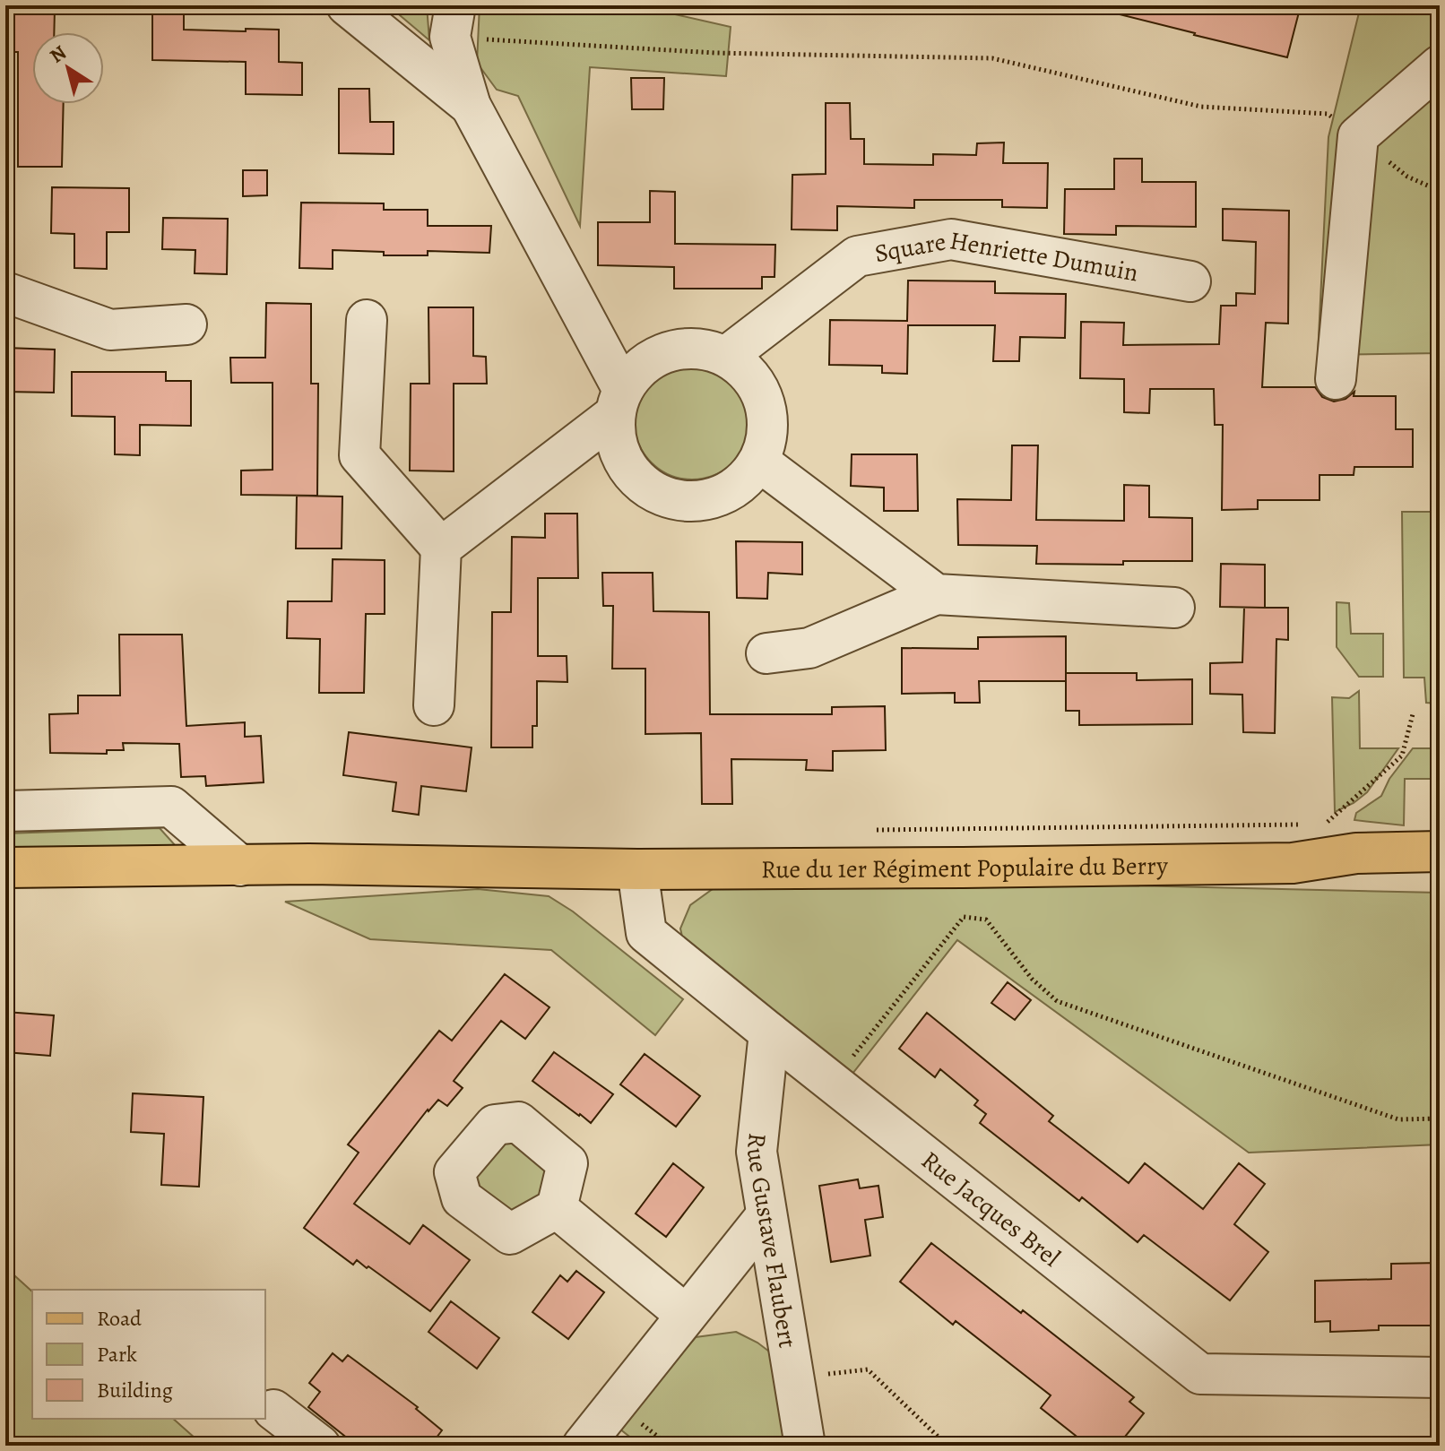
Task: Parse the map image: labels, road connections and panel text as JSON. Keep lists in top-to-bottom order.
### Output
{
  "streets": {
    "main road": ["Rue du 1er Régiment Populaire du Berry"],
    "street": ["Square Henriette Dumuin", "Rue Jacques Brel", "Rue Gustave Flaubert"]
  },
  "crossings": [
    ["Rue du 1er Régiment Populaire du Berry", "Rue Jacques Brel"],
    ["Rue Jacques Brel", "Rue Gustave Flaubert"]
  ],
  "legend": ["Road", "Park", "Building"],
  "north": "top left"
}
